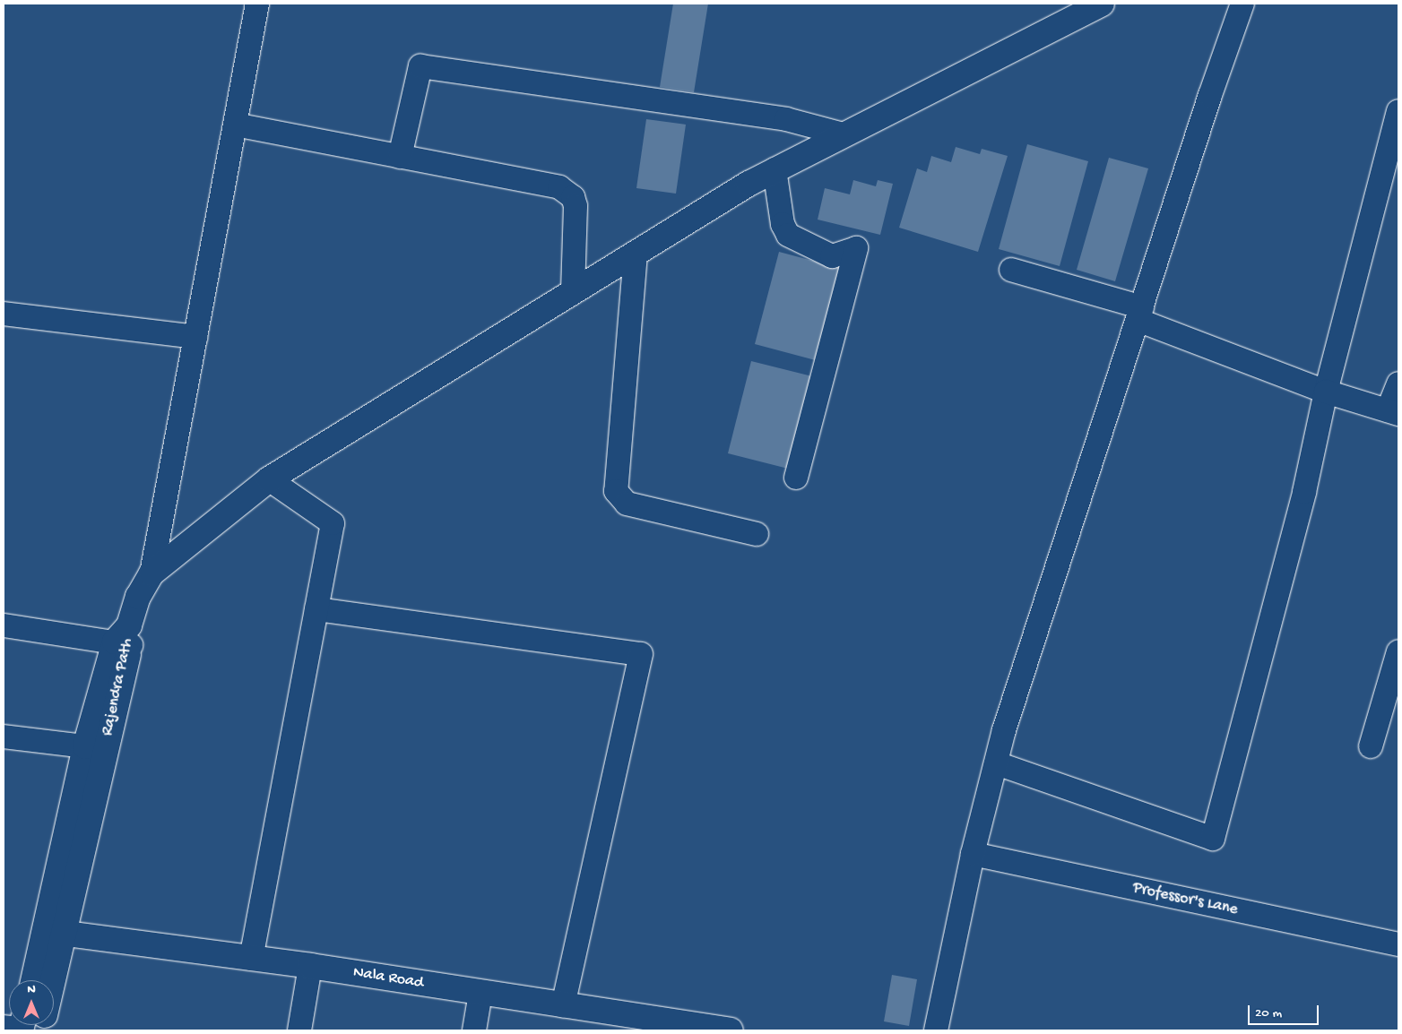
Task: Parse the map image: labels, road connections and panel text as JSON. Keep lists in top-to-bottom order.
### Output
{
  "streets": {
    "main road": ["Rajendra Path", "Nala Road"],
    "street": ["Professor's Lane"]
  },
  "crossings": [
    ["Rajendra Path", "Nala Road"]
  ],
  "scale_bar": "20 m",
  "north": "top"
}
